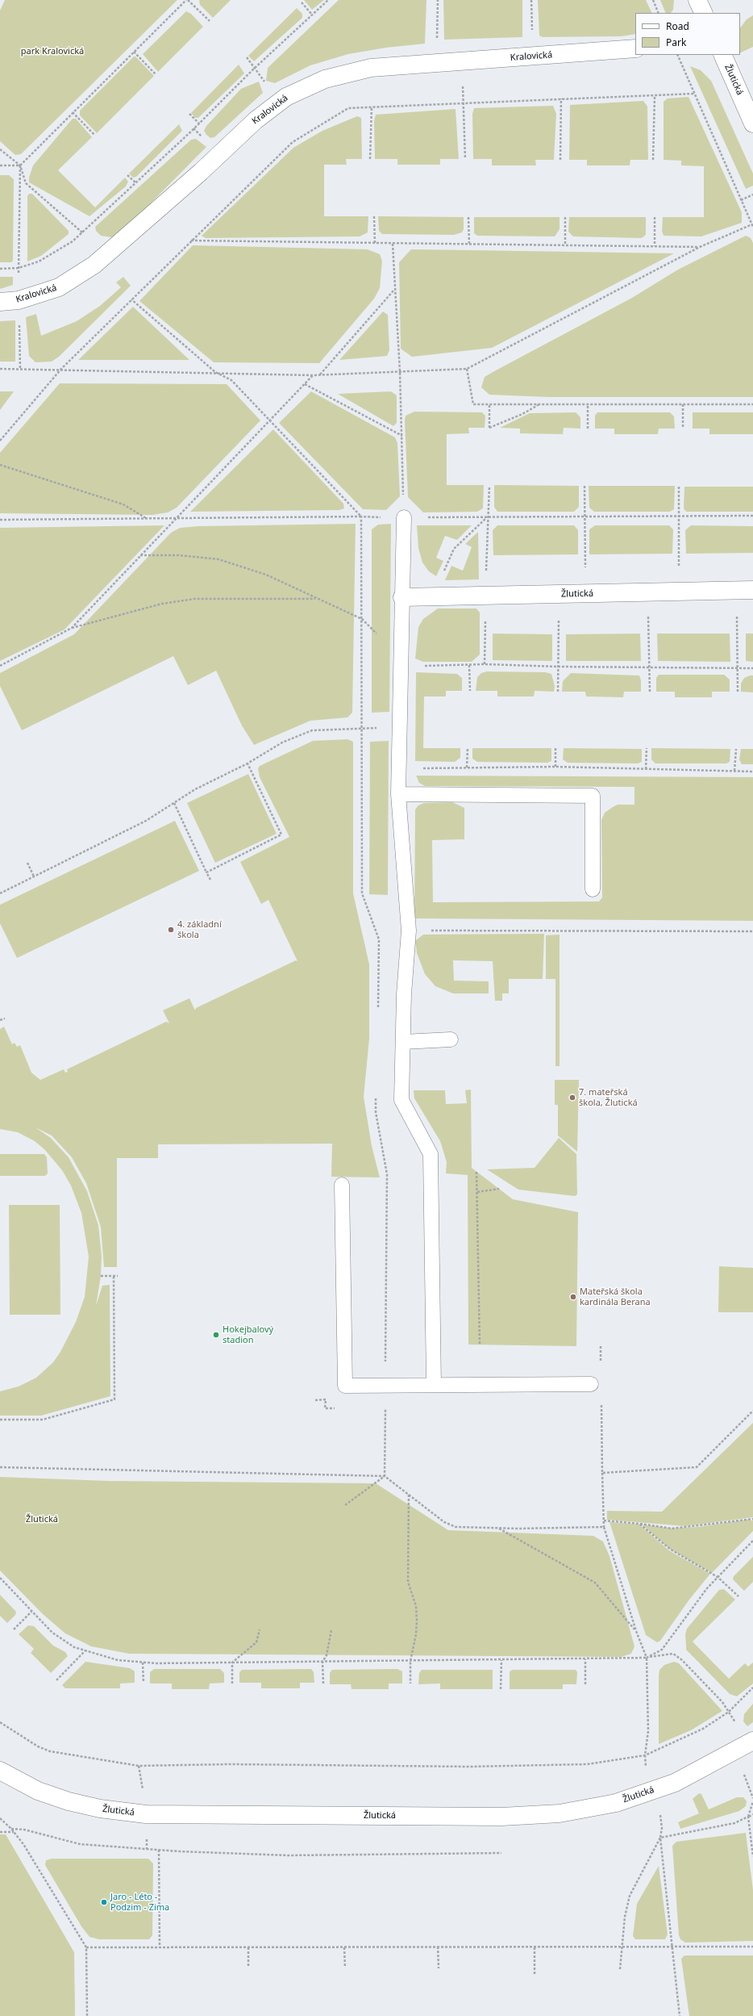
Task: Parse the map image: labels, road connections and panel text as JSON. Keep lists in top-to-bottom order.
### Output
{
  "streets": {
    "street": ["Kralovická", "Žlutická"]
  },
  "parks": ["park Kralovická", "Žlutická"],
  "places": [
    "4. základní škola",
    "7. mateřská škola, Žlutická",
    "Mateřská škola kardinála Berana",
    "Hokejbalový stadion",
    "Jaro - Léto - Podzim - Zima"
  ],
  "legend": ["Road", "Park"]
}
